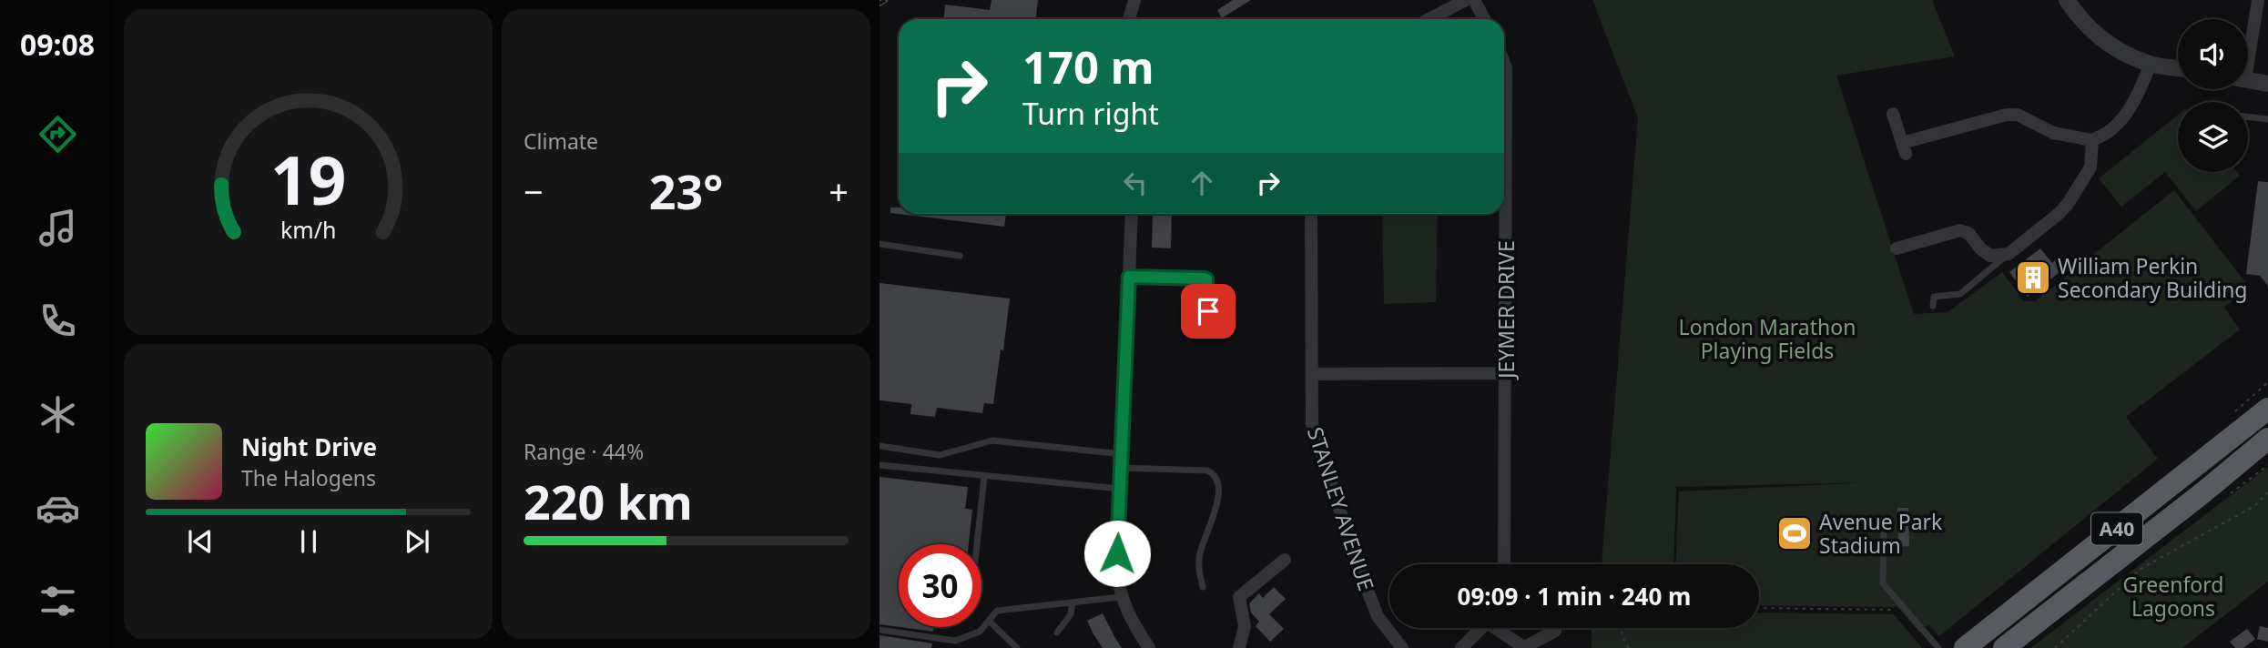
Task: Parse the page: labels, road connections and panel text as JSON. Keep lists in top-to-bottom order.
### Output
{
  "streets": {
    "highway": ["A40"],
    "street": ["JEYMER DRIVE", "STANLEY AVENUE"]
  },
  "parks": ["London Marathon Playing Fields", "Greenford Lagoons"],
  "places": {
    "building": ["William Perkin Secondary Building"],
    "sports": ["Avenue Park Stadium"]
  },
  "page": {
    "tabs": "09:08",
    "tile": [
      "Climate",
      ["Range · 44%", "220 km"]
    ],
    "turn": ["170 m", "Turn right"],
    "heat": ["−", "23°", "+"],
    "song": ["Night Drive", "The Halogens"],
    "limit": "30",
    "trip": "09:09 · 1 min · 240 m",
    "gauge": ["19", "km/h"]
  }
}
